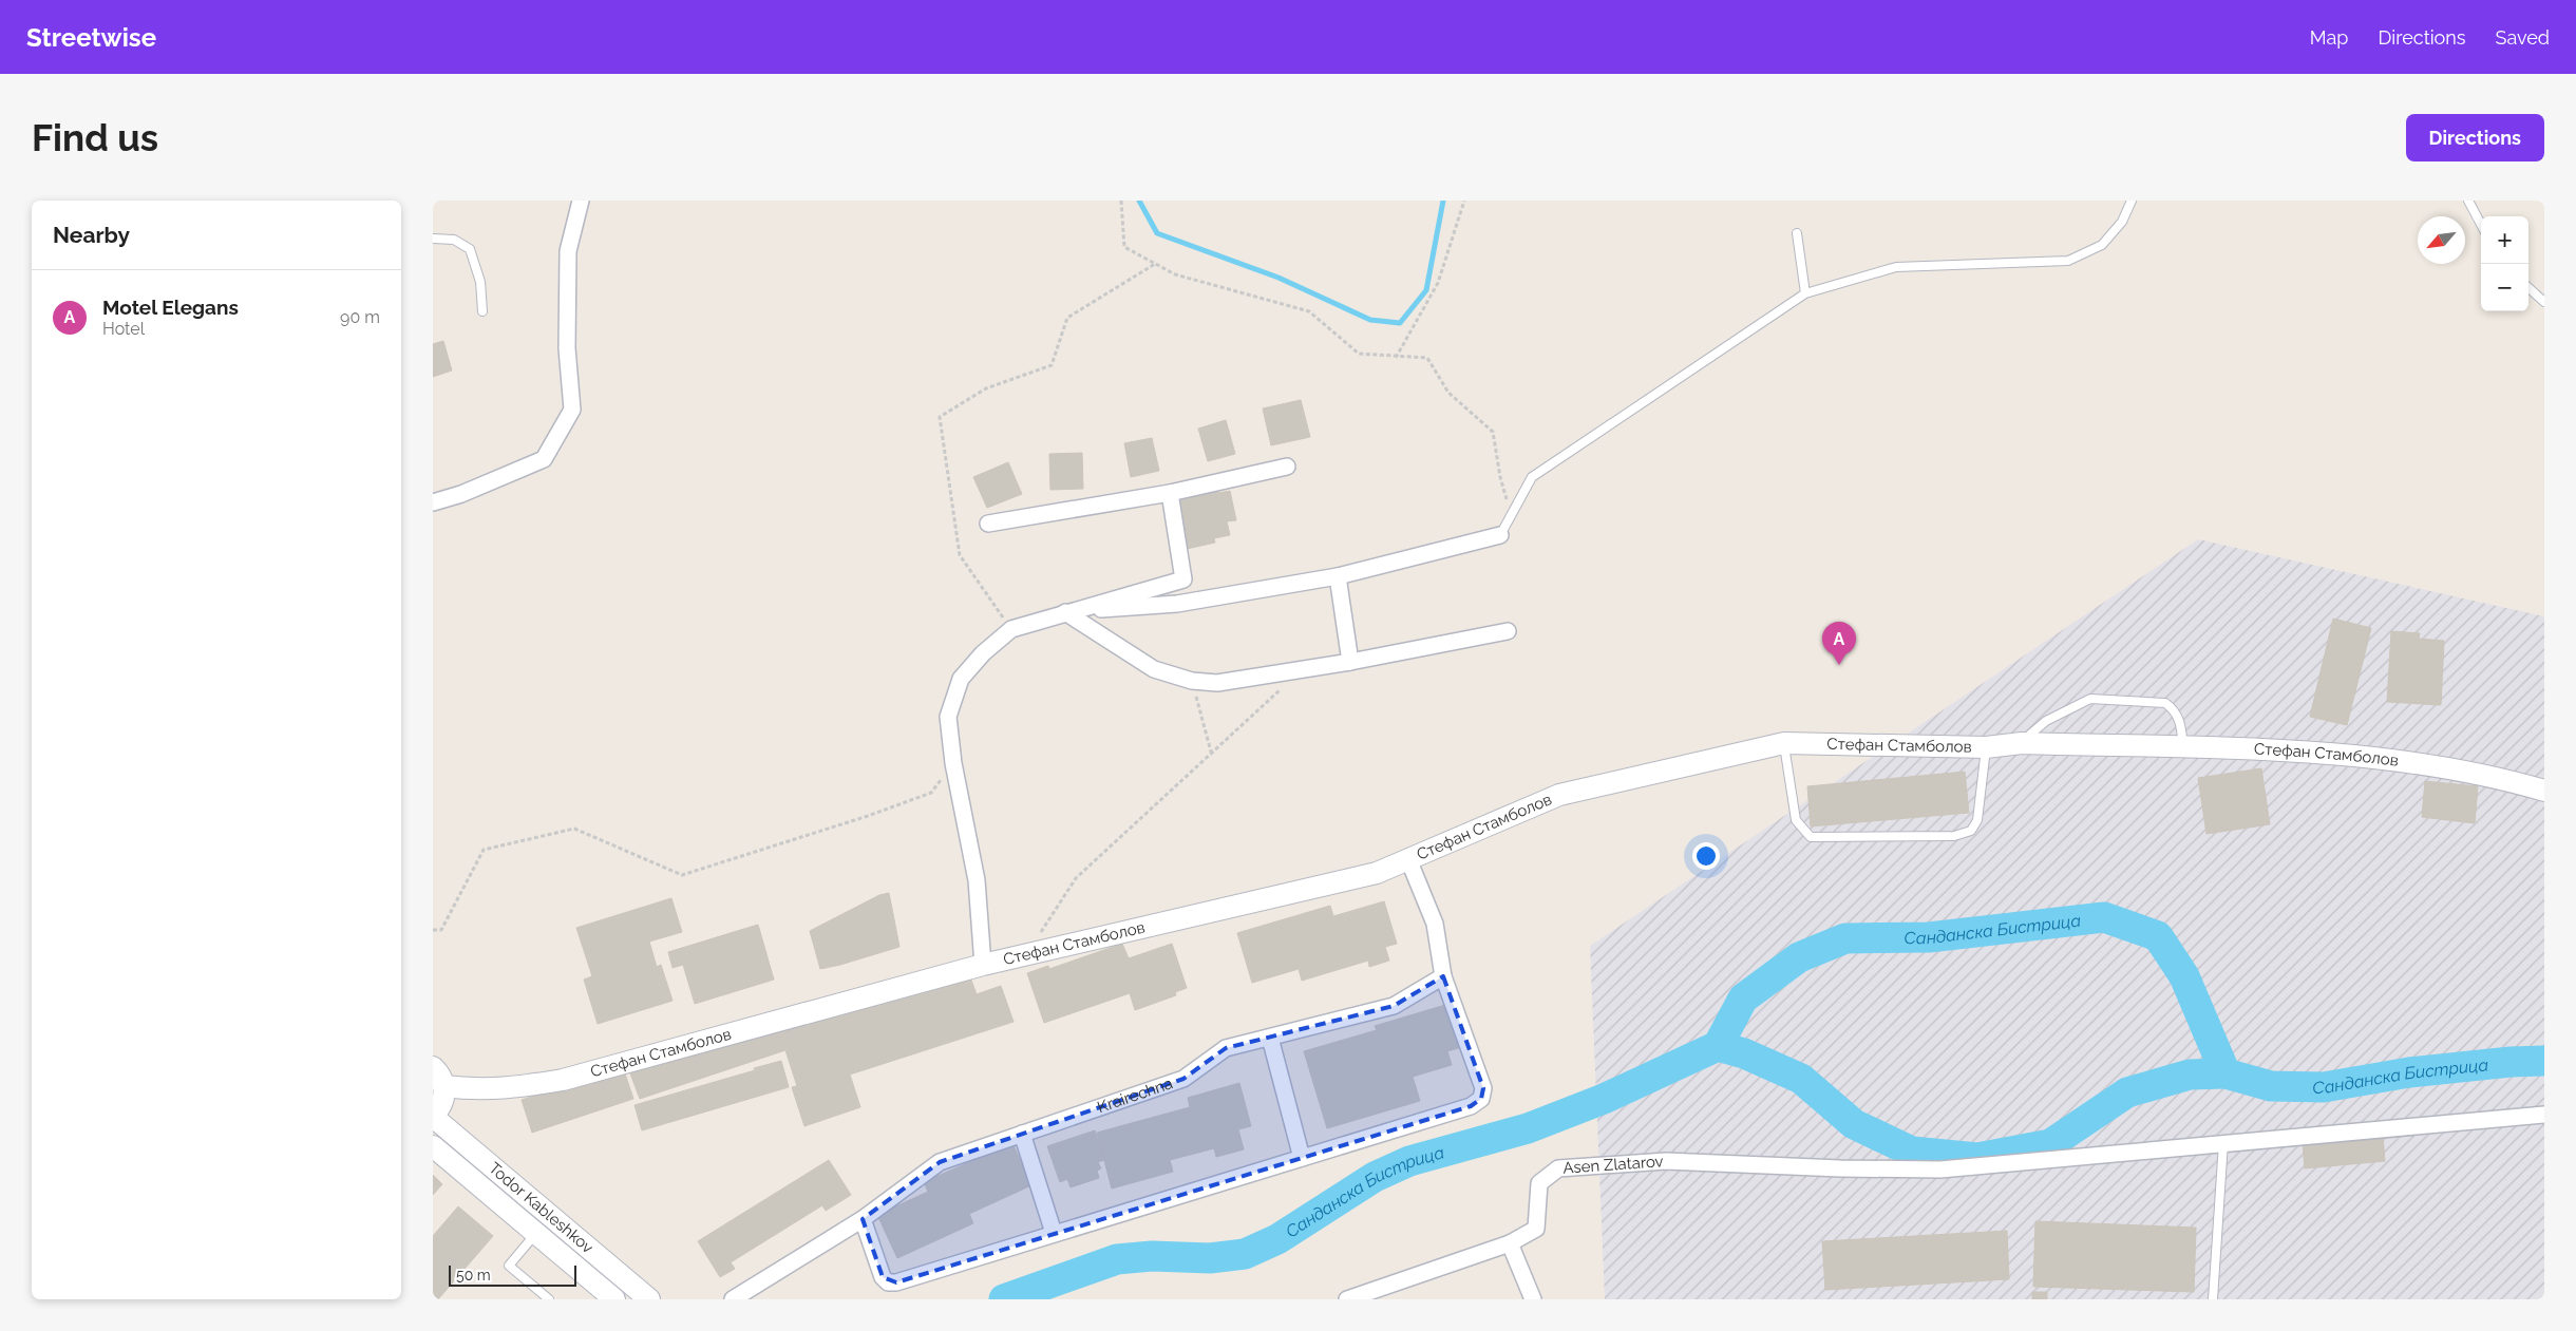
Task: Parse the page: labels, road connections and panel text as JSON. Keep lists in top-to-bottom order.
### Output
{
  "streets": {
    "street": [
      "Стефан Стамболов",
      "Krairechna",
      "Asen Zlatarov",
      "Todor Kableshkov"
    ]
  },
  "water": ["Санданска Бистрица"],
  "scale_bar": "50 m",
  "north": "bottom left",
  "page": {
    "header": "Streetwise",
    "nav": ["Map", "Directions", "Saved"],
    "buttons": "Directions",
    "title": "Find us",
    "heading": "Nearby",
    "map_buttons": ["+", "−"],
    "list": [
      {
        "mark": "A",
        "name": "Motel Elegans",
        "note": "Hotel",
        "value": "90 m"
      }
    ],
    "pins": "A",
    "scale": "50 m"
  }
}
